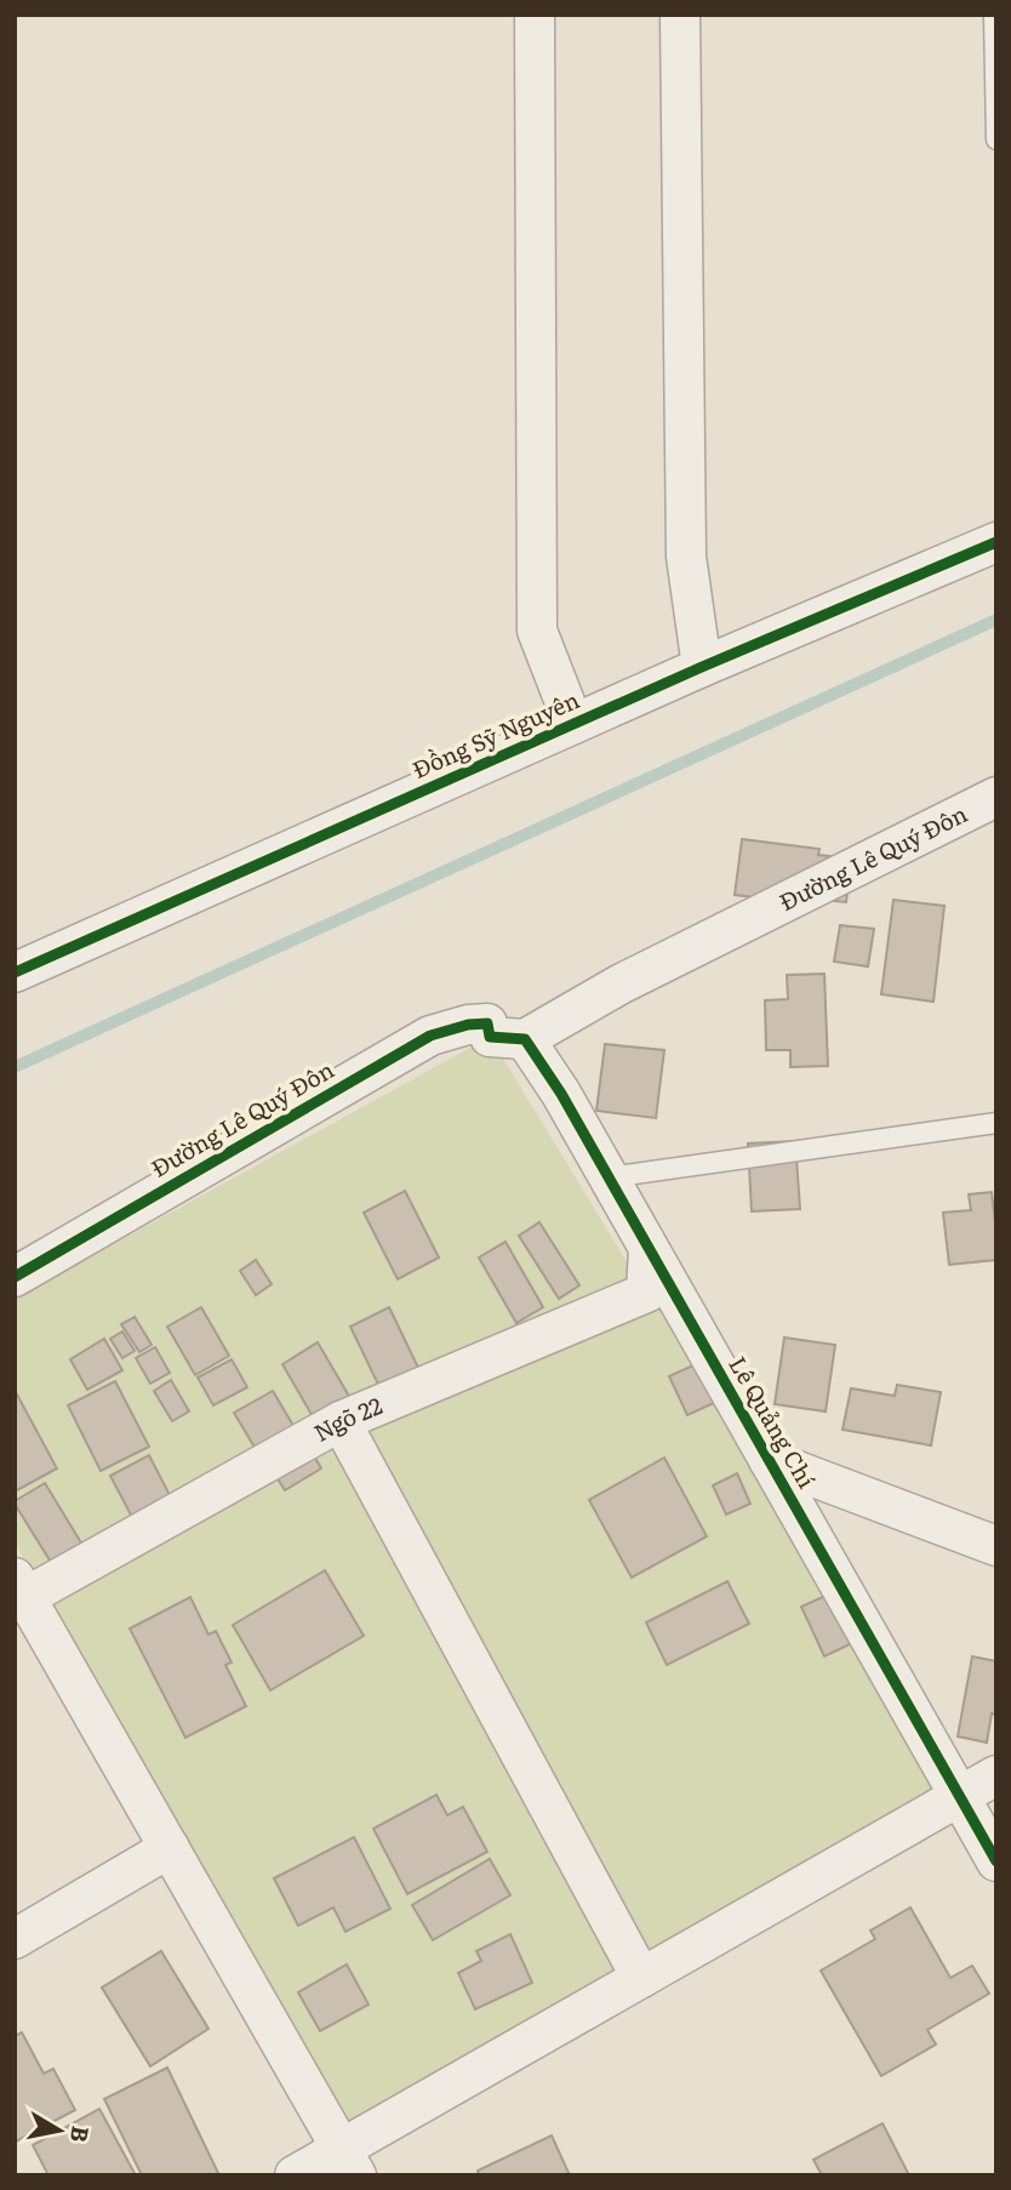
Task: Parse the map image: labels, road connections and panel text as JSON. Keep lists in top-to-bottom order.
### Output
{
  "streets": {
    "street": [
      "Đồng Sỹ Nguyên",
      "Đường Lê Quý Đôn",
      "Ngõ 22",
      "Lê Quảng Chí"
    ]
  },
  "crossings": [
    ["Đường Lê Quý Đôn", "Lê Quảng Chí"],
    ["Ngõ 22", "Lê Quảng Chí"]
  ],
  "north": "right"
}
